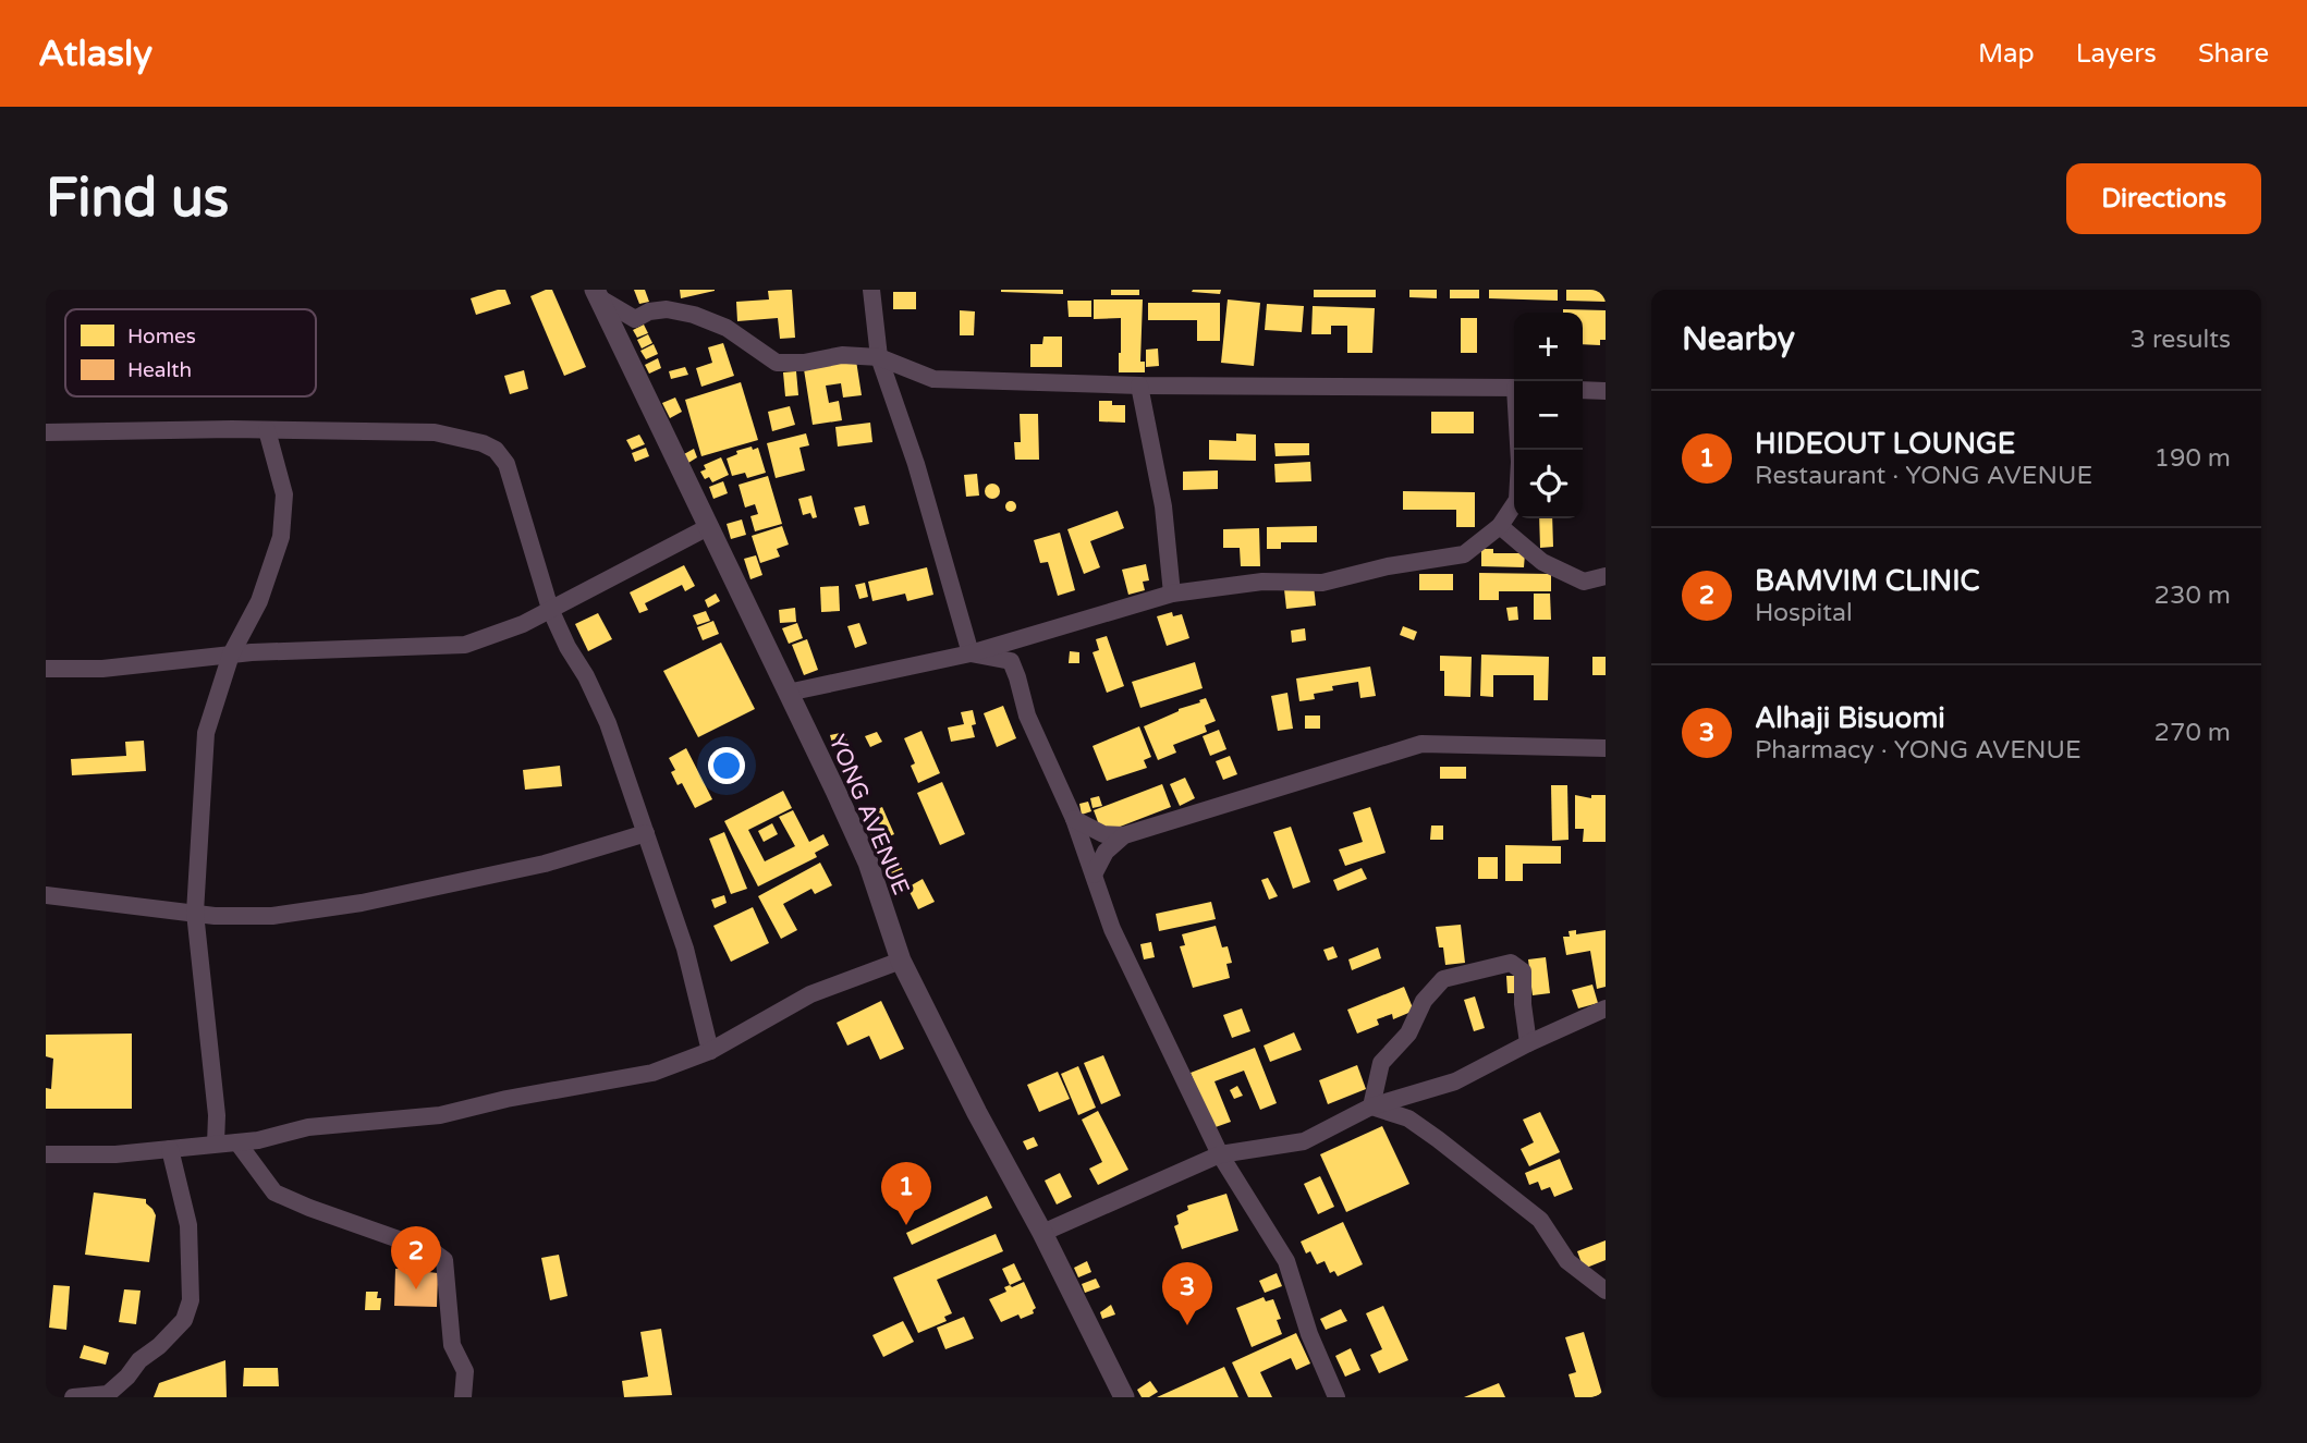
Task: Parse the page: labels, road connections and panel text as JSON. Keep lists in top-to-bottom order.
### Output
{
  "streets": {
    "street": ["YONG AVENUE"]
  },
  "legend": ["Homes", "Health"],
  "page": {
    "header": "Atlasly",
    "nav": ["Map", "Layers", "Share"],
    "buttons": "Directions",
    "title": "Find us",
    "heading": ["Nearby", "3 results"],
    "map_buttons": ["+", "−"],
    "list": [
      {
        "mark": "1",
        "name": "HIDEOUT LOUNGE",
        "note": "Restaurant · YONG AVENUE",
        "value": "190 m"
      },
      {
        "mark": "2",
        "name": "BAMVIM CLINIC",
        "note": "Hospital",
        "value": "230 m"
      },
      {
        "mark": "3",
        "name": "Alhaji Bisuomi",
        "note": "Pharmacy · YONG AVENUE",
        "value": "270 m"
      }
    ],
    "pins": ["1", "2", "3"]
  }
}
